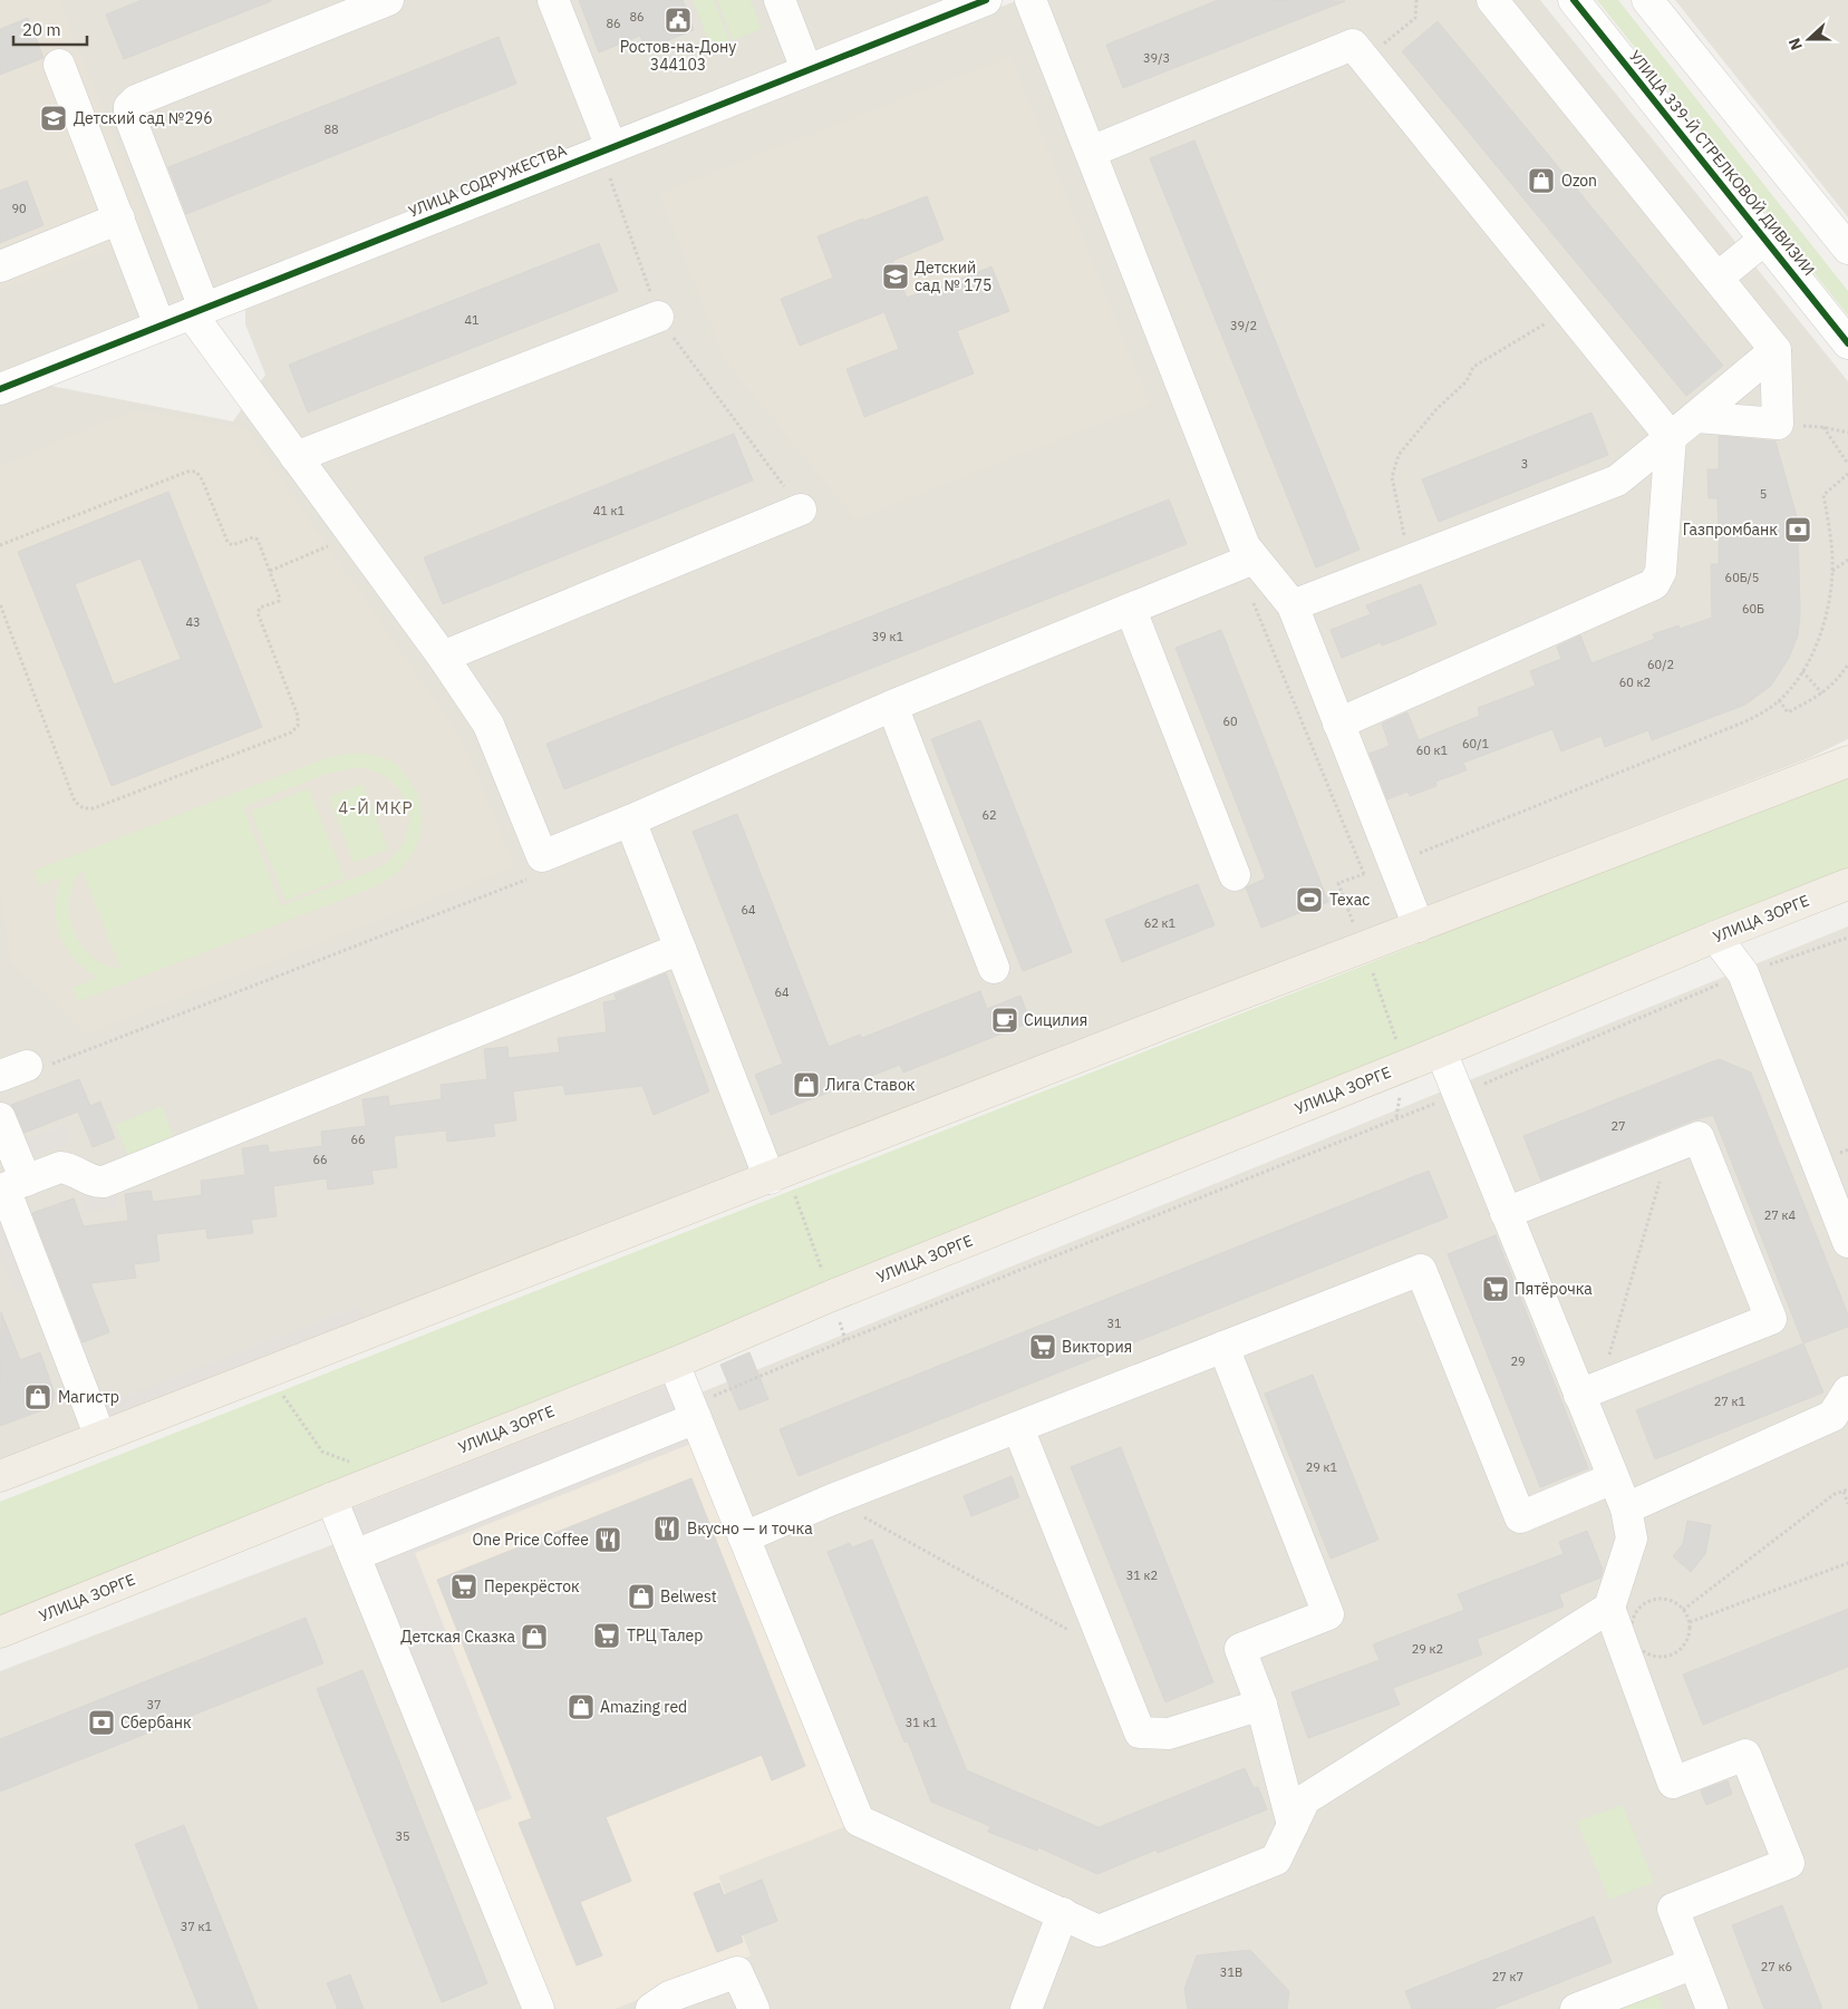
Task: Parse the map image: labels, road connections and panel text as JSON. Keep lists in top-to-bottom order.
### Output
{
  "streets": {
    "main road": ["УЛИЦА ЗОРГЕ"],
    "street": ["УЛИЦА 339-Й СТРЕЛКОВОЙ ДИВИЗИИ", "УЛИЦА СОДРУЖЕСТВА"]
  },
  "districts": ["4-Й МКР"],
  "places": {
    "public building": ["Ростов-на-Дону 344103"],
    "school or university": ["Детский сад №296", "Детский сад № 175"],
    "shop": [
      "Ozon",
      "Лига Ставок",
      "Магистр",
      "Belwest",
      "Детская Сказка",
      "Amazing red"
    ],
    "bank": ["Газпромбанк", "Сбербанк"],
    "sports": ["Техас"],
    "cafe": ["Сицилия"],
    "supermarket": [
      "Пятёрочка",
      "Виктория",
      "Перекрёсток",
      "ТРЦ Талер"
    ],
    "restaurant": ["Вкусно — и точка", "One Price Coffee"]
  },
  "house_numbers": [
    "86",
    "86",
    "39/3",
    "88",
    "90",
    "41",
    "39/2",
    "3",
    "5",
    "41 к1",
    "60Б/5",
    "60Б",
    "43",
    "39 к1",
    "60/2",
    "60 к2",
    "60",
    "60/1",
    "60 к1",
    "62",
    "64",
    "62 к1",
    "64",
    "27",
    "66",
    "66",
    "27 к4",
    "31",
    "29",
    "27 к1",
    "29 к1",
    "31 к2",
    "29 к2",
    "37",
    "31 к1",
    "35",
    "37 к1",
    "27 к6",
    "31В",
    "27 к7"
  ],
  "scale_bar": "20 m",
  "north": "left"
}
